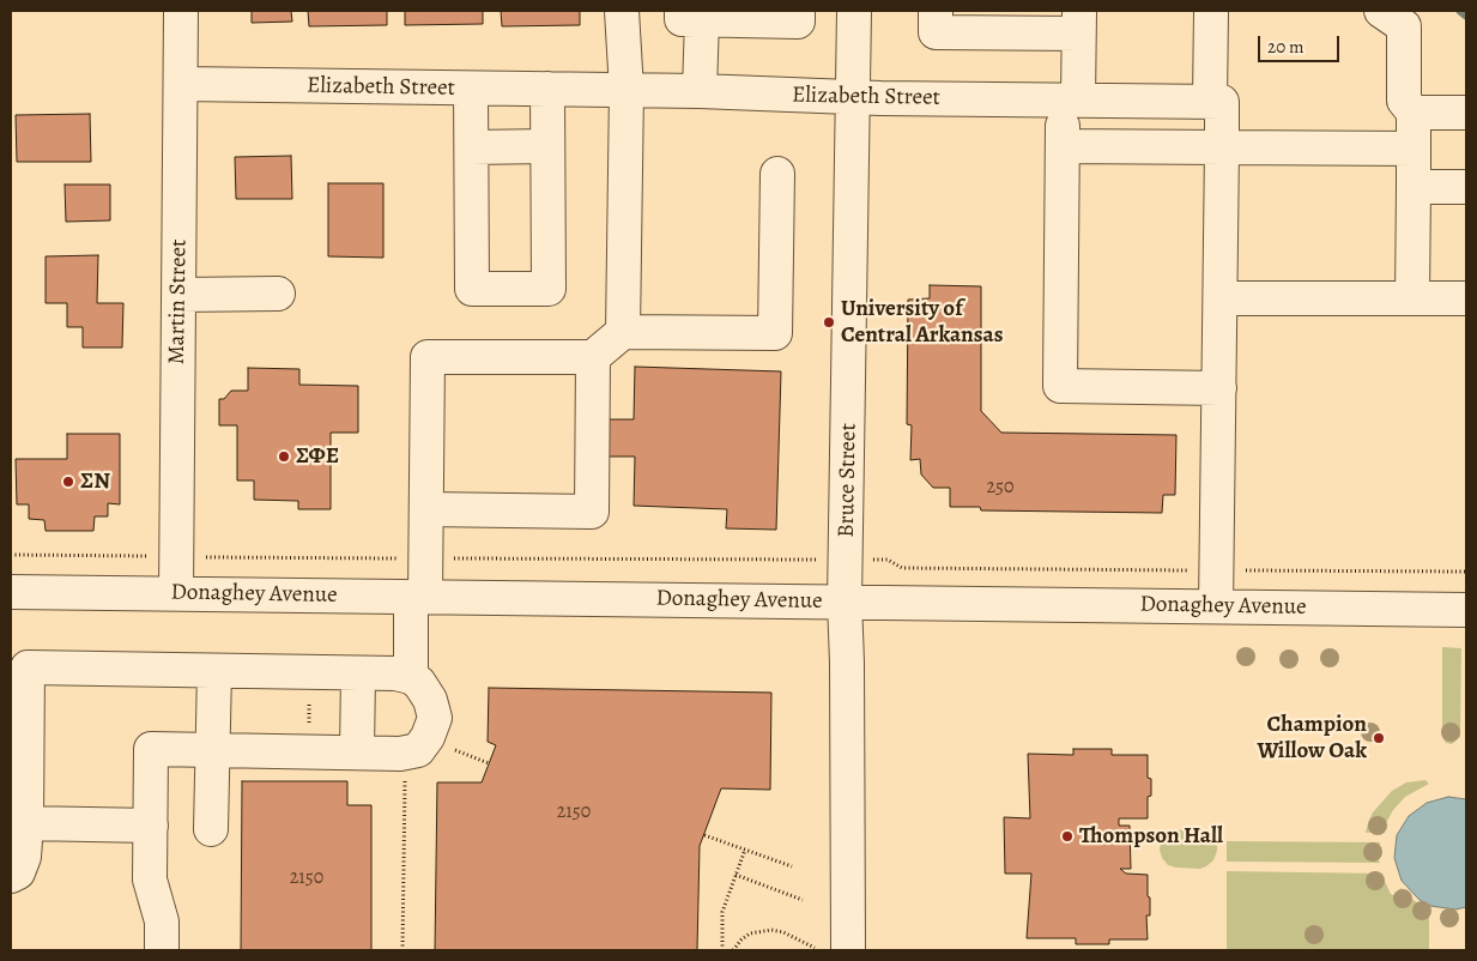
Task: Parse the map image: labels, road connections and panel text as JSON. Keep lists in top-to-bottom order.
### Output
{
  "streets": {
    "street": [
      "Elizabeth Street",
      "Martin Street",
      "Bruce Street",
      "Donaghey Avenue"
    ]
  },
  "crossings": [
    ["Elizabeth Street", "Martin Street"],
    ["Elizabeth Street", "Bruce Street"],
    ["Martin Street", "Donaghey Avenue"],
    ["Bruce Street", "Donaghey Avenue"]
  ],
  "places": [
    "University of Central Arkansas",
    "ΣΦΕ",
    "ΣΝ",
    "Champion Willow Oak",
    "Thompson Hall"
  ],
  "house_numbers": ["250", "2150", "2150"],
  "scale_bar": "20 m"
}
